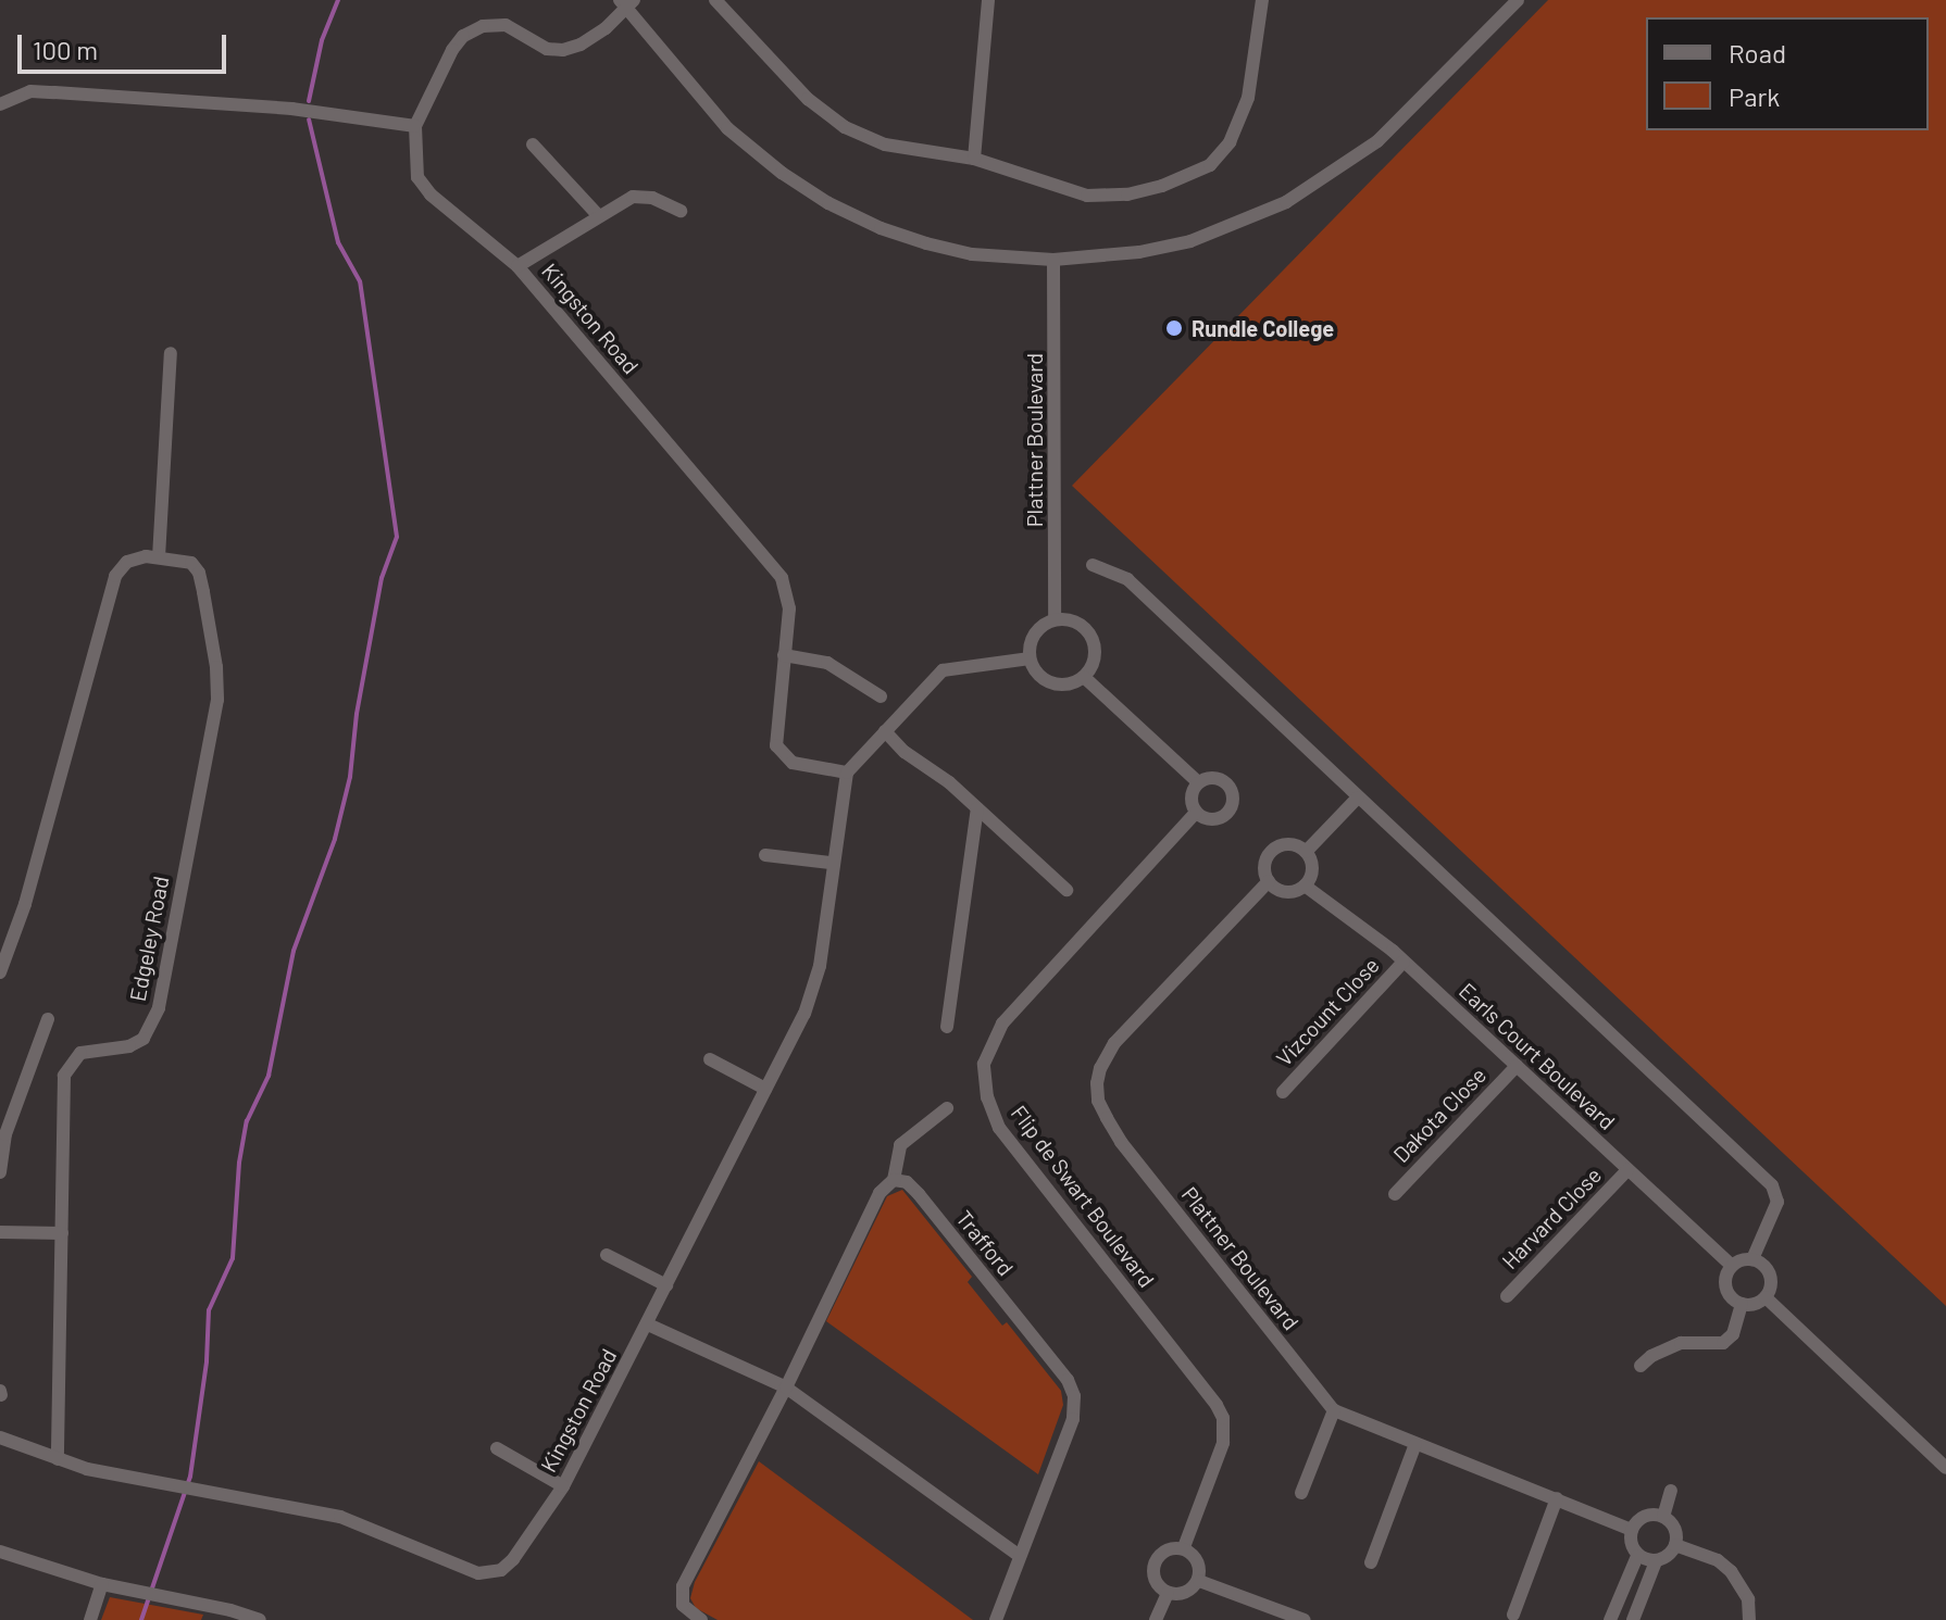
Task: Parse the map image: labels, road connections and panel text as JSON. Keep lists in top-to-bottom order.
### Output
{
  "streets": {
    "street": [
      "Kingston Road",
      "Plattner Boulevard",
      "Edgeley Road",
      "Vizcount Close",
      "Earls Court Boulevard",
      "Dakota Close",
      "Flip de Swart Boulevard",
      "Harvard Close",
      "Trafford"
    ]
  },
  "crossings": [
    ["Kingston Road", "Edgeley Road"],
    ["Plattner Boulevard", "Earls Court Boulevard"],
    ["Vizcount Close", "Earls Court Boulevard"],
    ["Earls Court Boulevard", "Dakota Close"],
    ["Earls Court Boulevard", "Harvard Close"]
  ],
  "places": ["Rundle College"],
  "legend": ["Road", "Park"],
  "scale_bar": "100 m"
}
